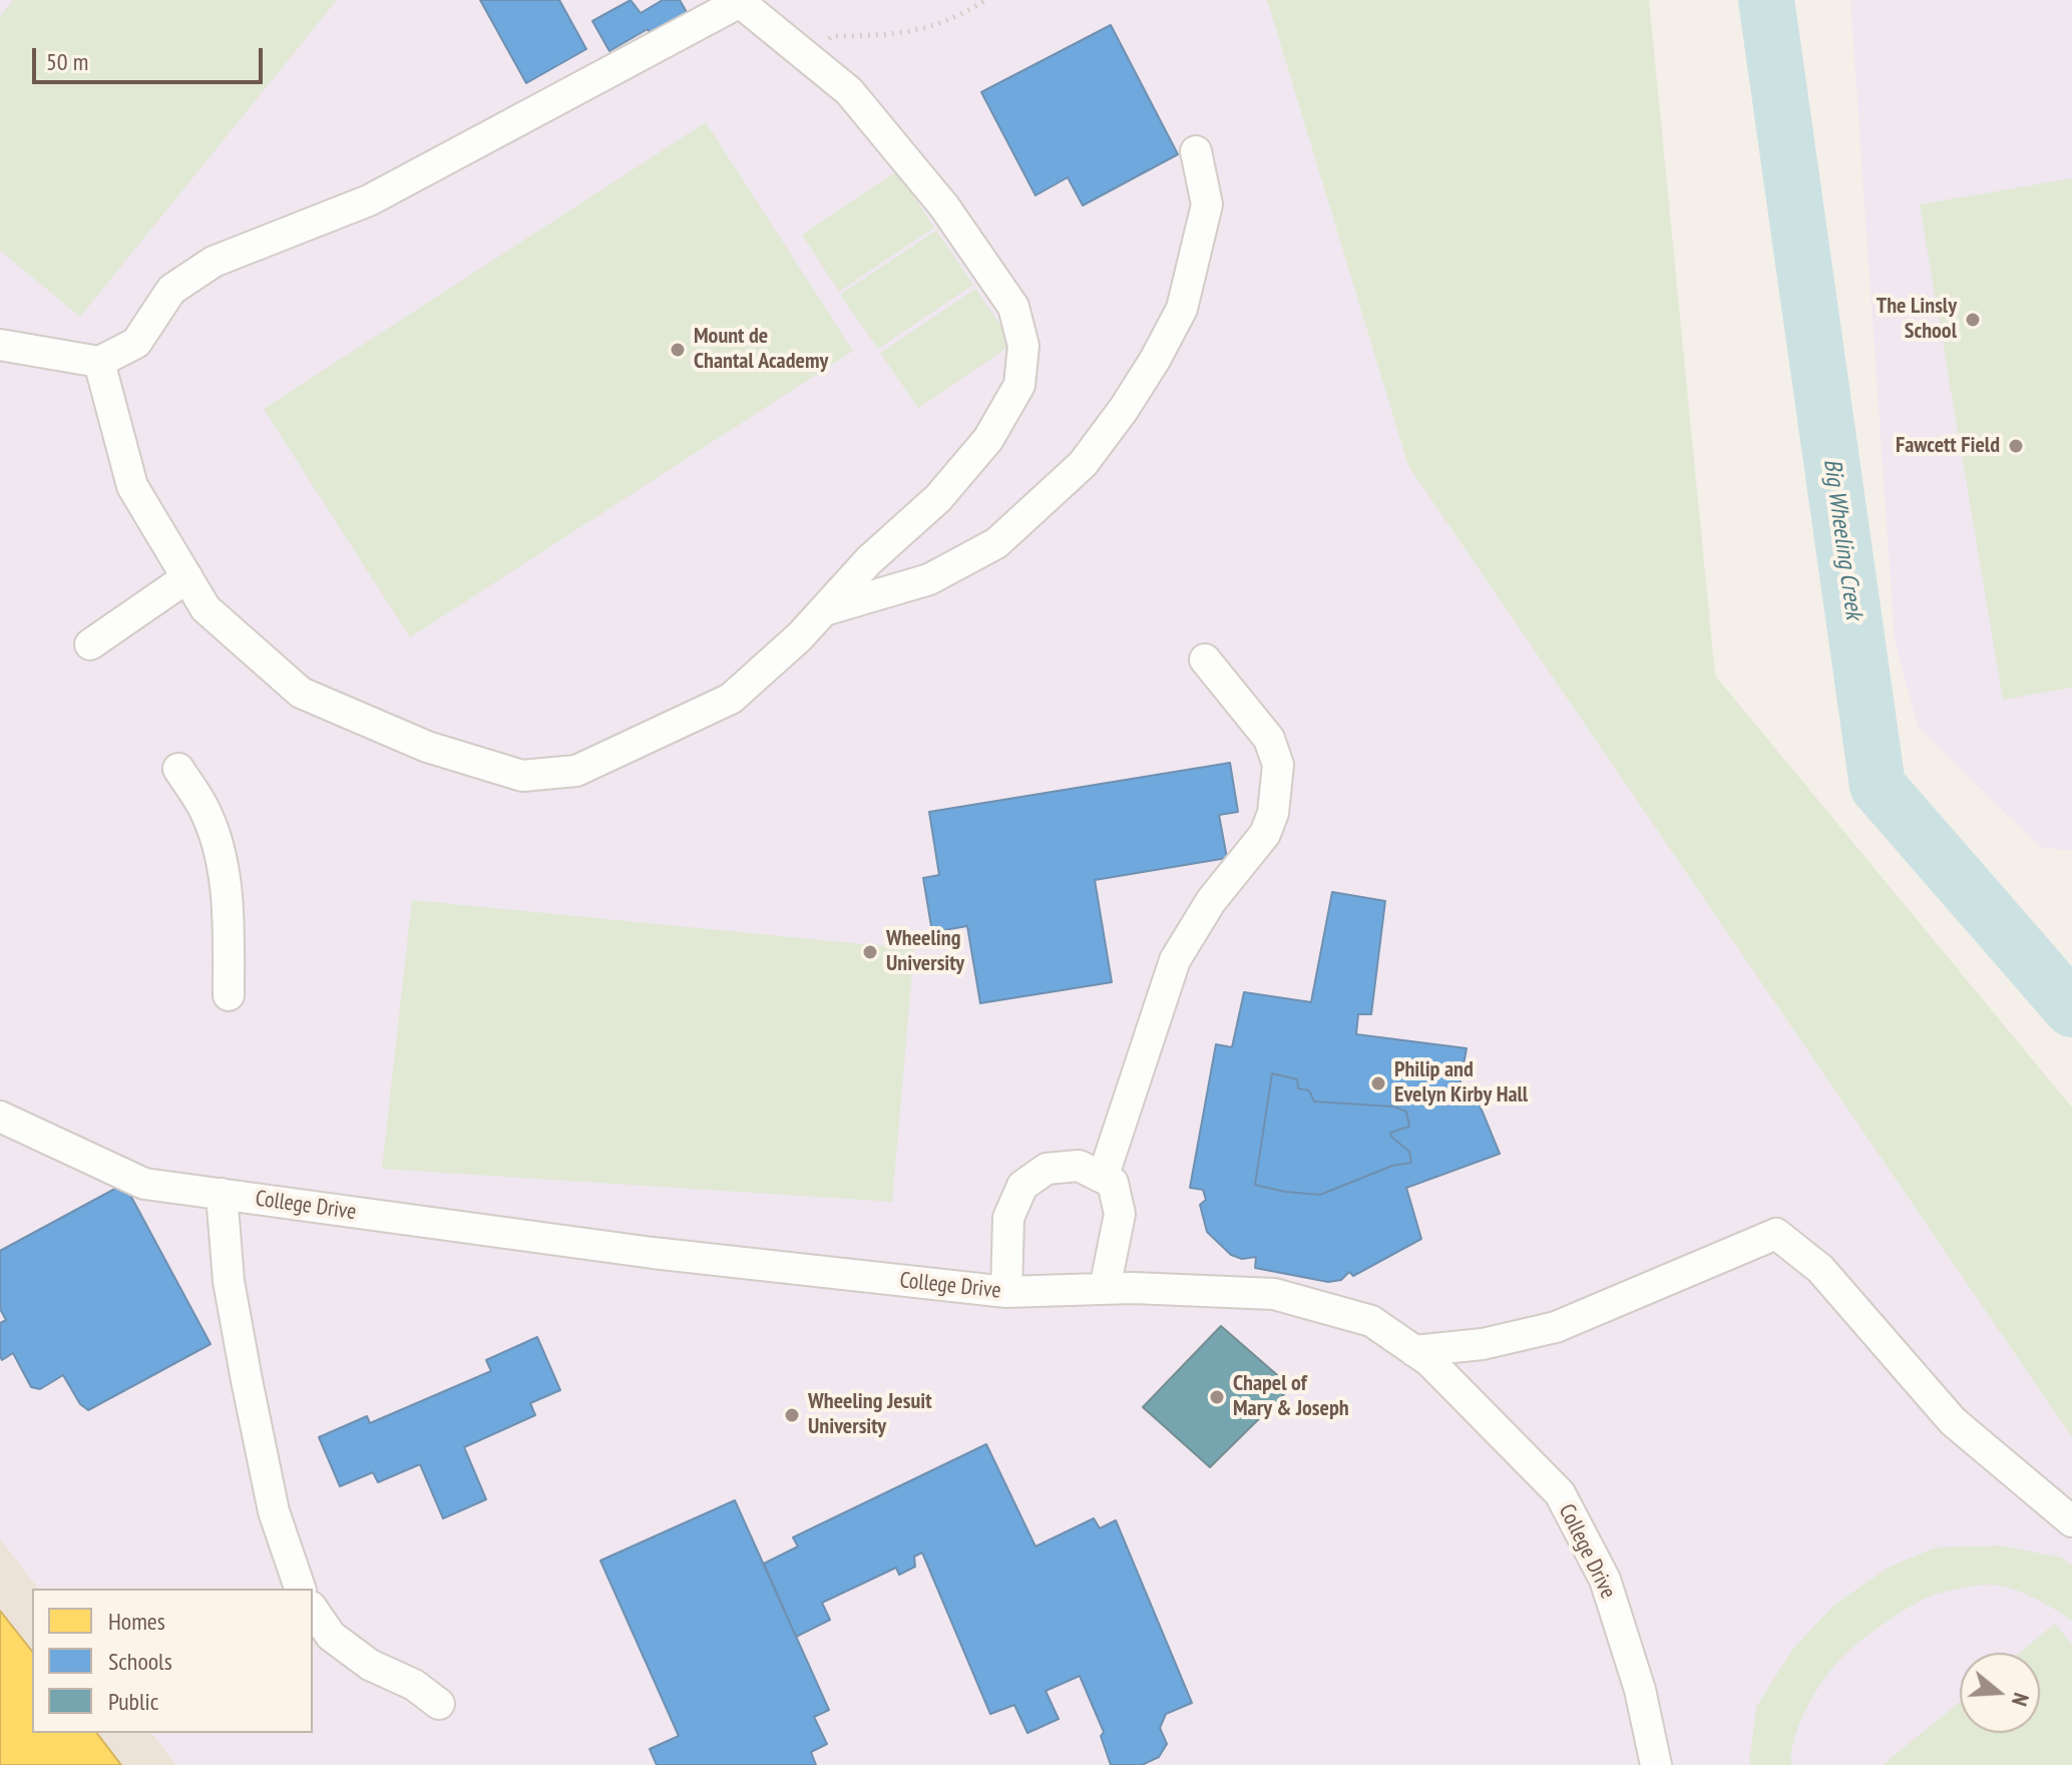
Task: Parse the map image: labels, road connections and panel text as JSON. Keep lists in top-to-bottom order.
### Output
{
  "streets": {
    "street": ["College Drive"]
  },
  "water": ["Big Wheeling Creek"],
  "places": [
    "The Linsly School",
    "Mount de Chantal Academy",
    "Fawcett Field",
    "Wheeling University",
    "Philip and Evelyn Kirby Hall",
    "Chapel of Mary & Joseph",
    "Wheeling Jesuit University"
  ],
  "legend": ["Homes", "Schools", "Public"],
  "scale_bar": "50 m",
  "north": "right"
}
